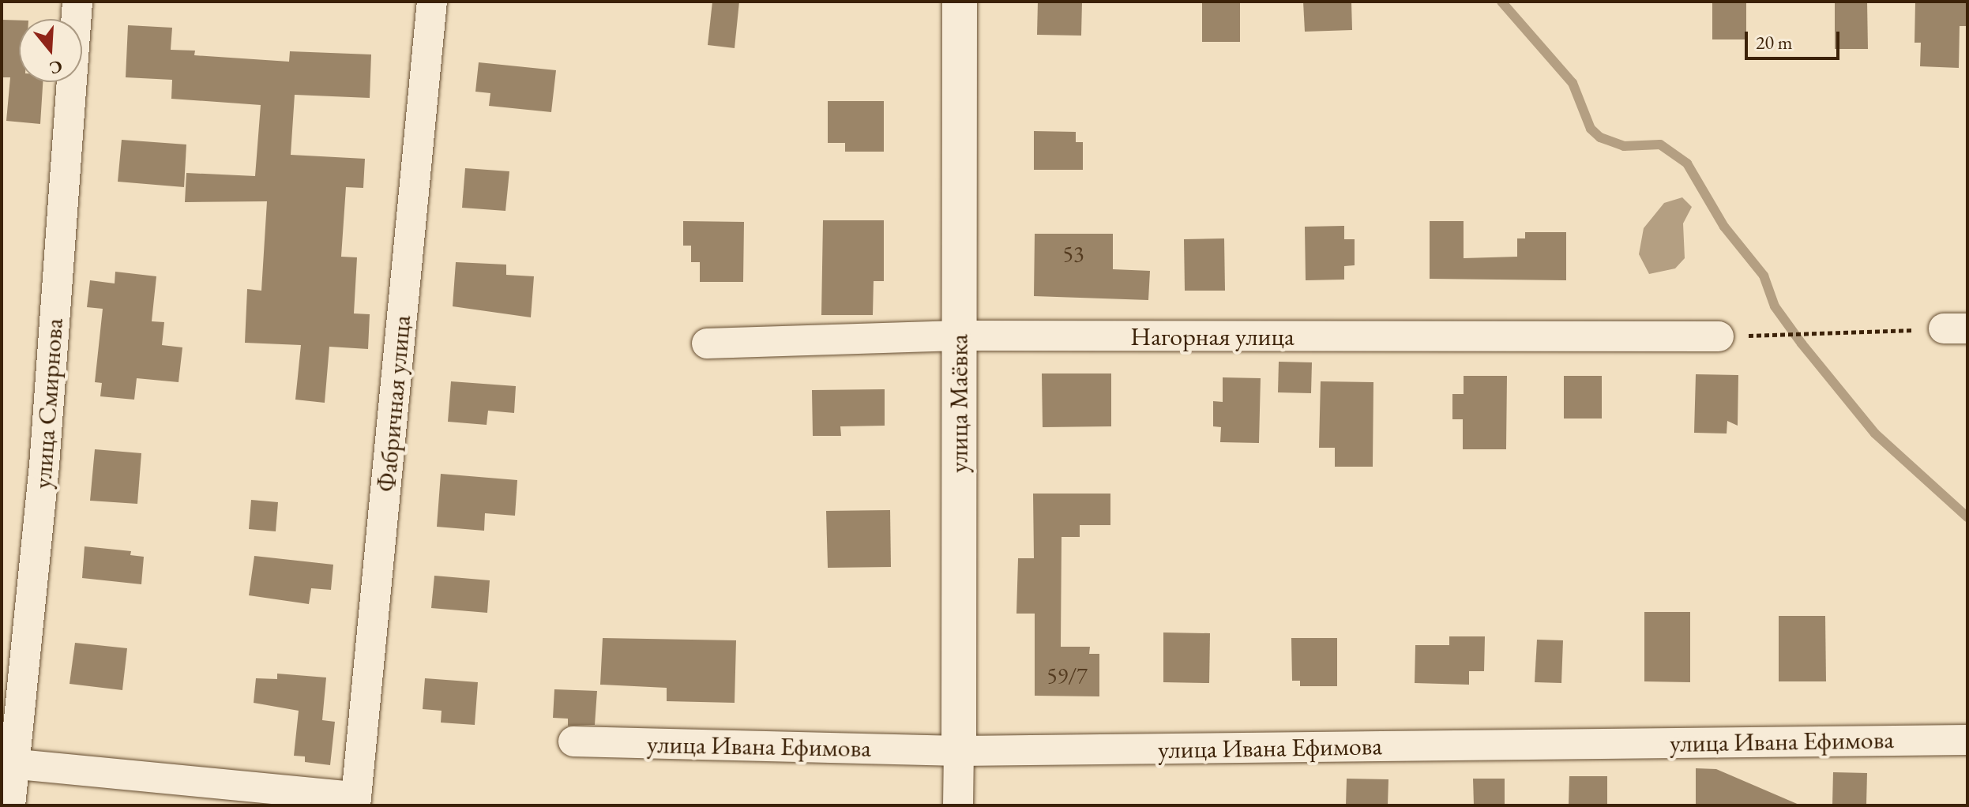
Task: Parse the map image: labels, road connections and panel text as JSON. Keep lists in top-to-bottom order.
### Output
{
  "streets": {
    "street": [
      "Нагорная улица",
      "улица Смирнова",
      "Фабричная улица",
      "улица Маёвка",
      "улица Ивана Ефимова"
    ]
  },
  "crossings": [
    ["Нагорная улица", "улица Маёвка"],
    ["улица Маёвка", "улица Ивана Ефимова"]
  ],
  "house_numbers": ["53", "59/7"],
  "scale_bar": "20 m",
  "north": "bottom"
}
